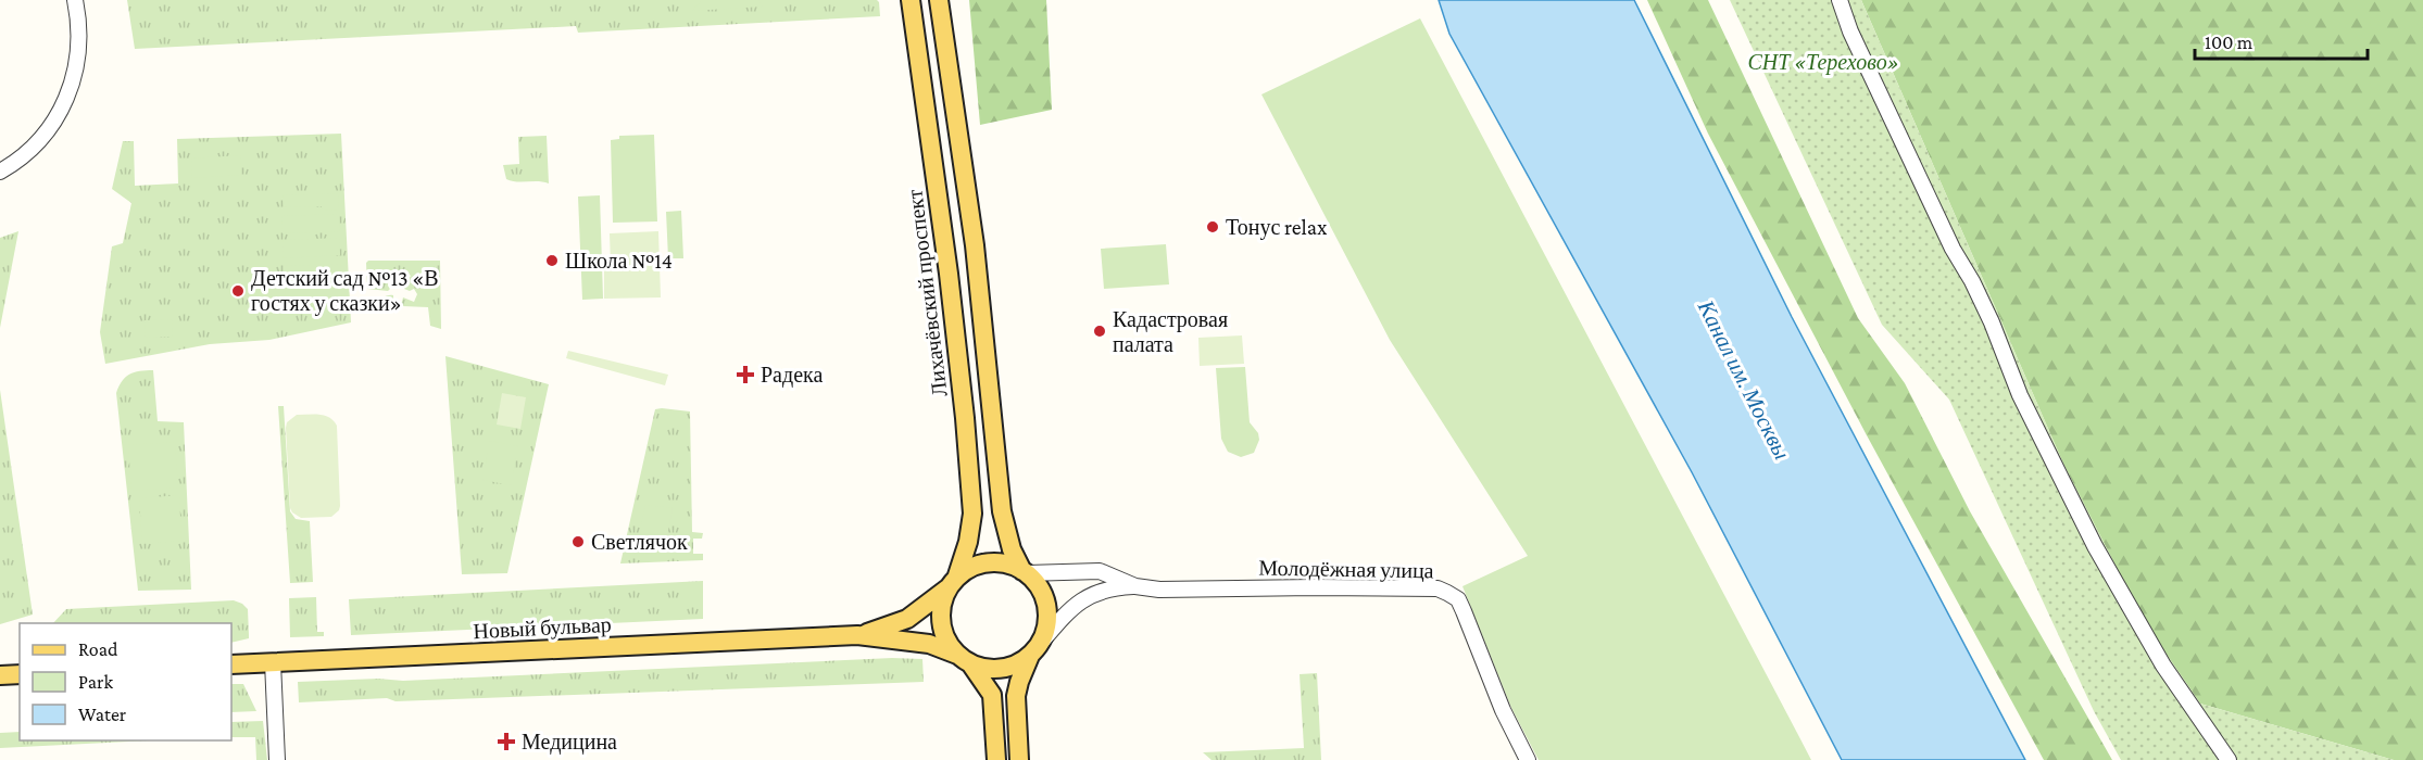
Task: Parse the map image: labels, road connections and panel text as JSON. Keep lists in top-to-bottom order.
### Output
{
  "streets": {
    "main road": ["Лихачёвский проспект", "Новый бульвар"],
    "street": ["Молодёжная улица"]
  },
  "crossings": [
    ["Лихачёвский проспект", "Молодёжная улица"],
    ["Лихачёвский проспект", "Новый бульвар"],
    ["Молодёжная улица", "Новый бульвар"]
  ],
  "water": ["Канал им. Москвы"],
  "parks": ["СНТ «Терехово»"],
  "places": {
    "other": [
      "Тонус relax",
      "Школа №14",
      "Детский сад №13 «В гостях у сказки»",
      "Кадастровая палата",
      "Светлячок"
    ],
    "health": ["Радека", "Медицина"]
  },
  "legend": ["Road", "Park", "Water"],
  "scale_bar": "100 m"
}
